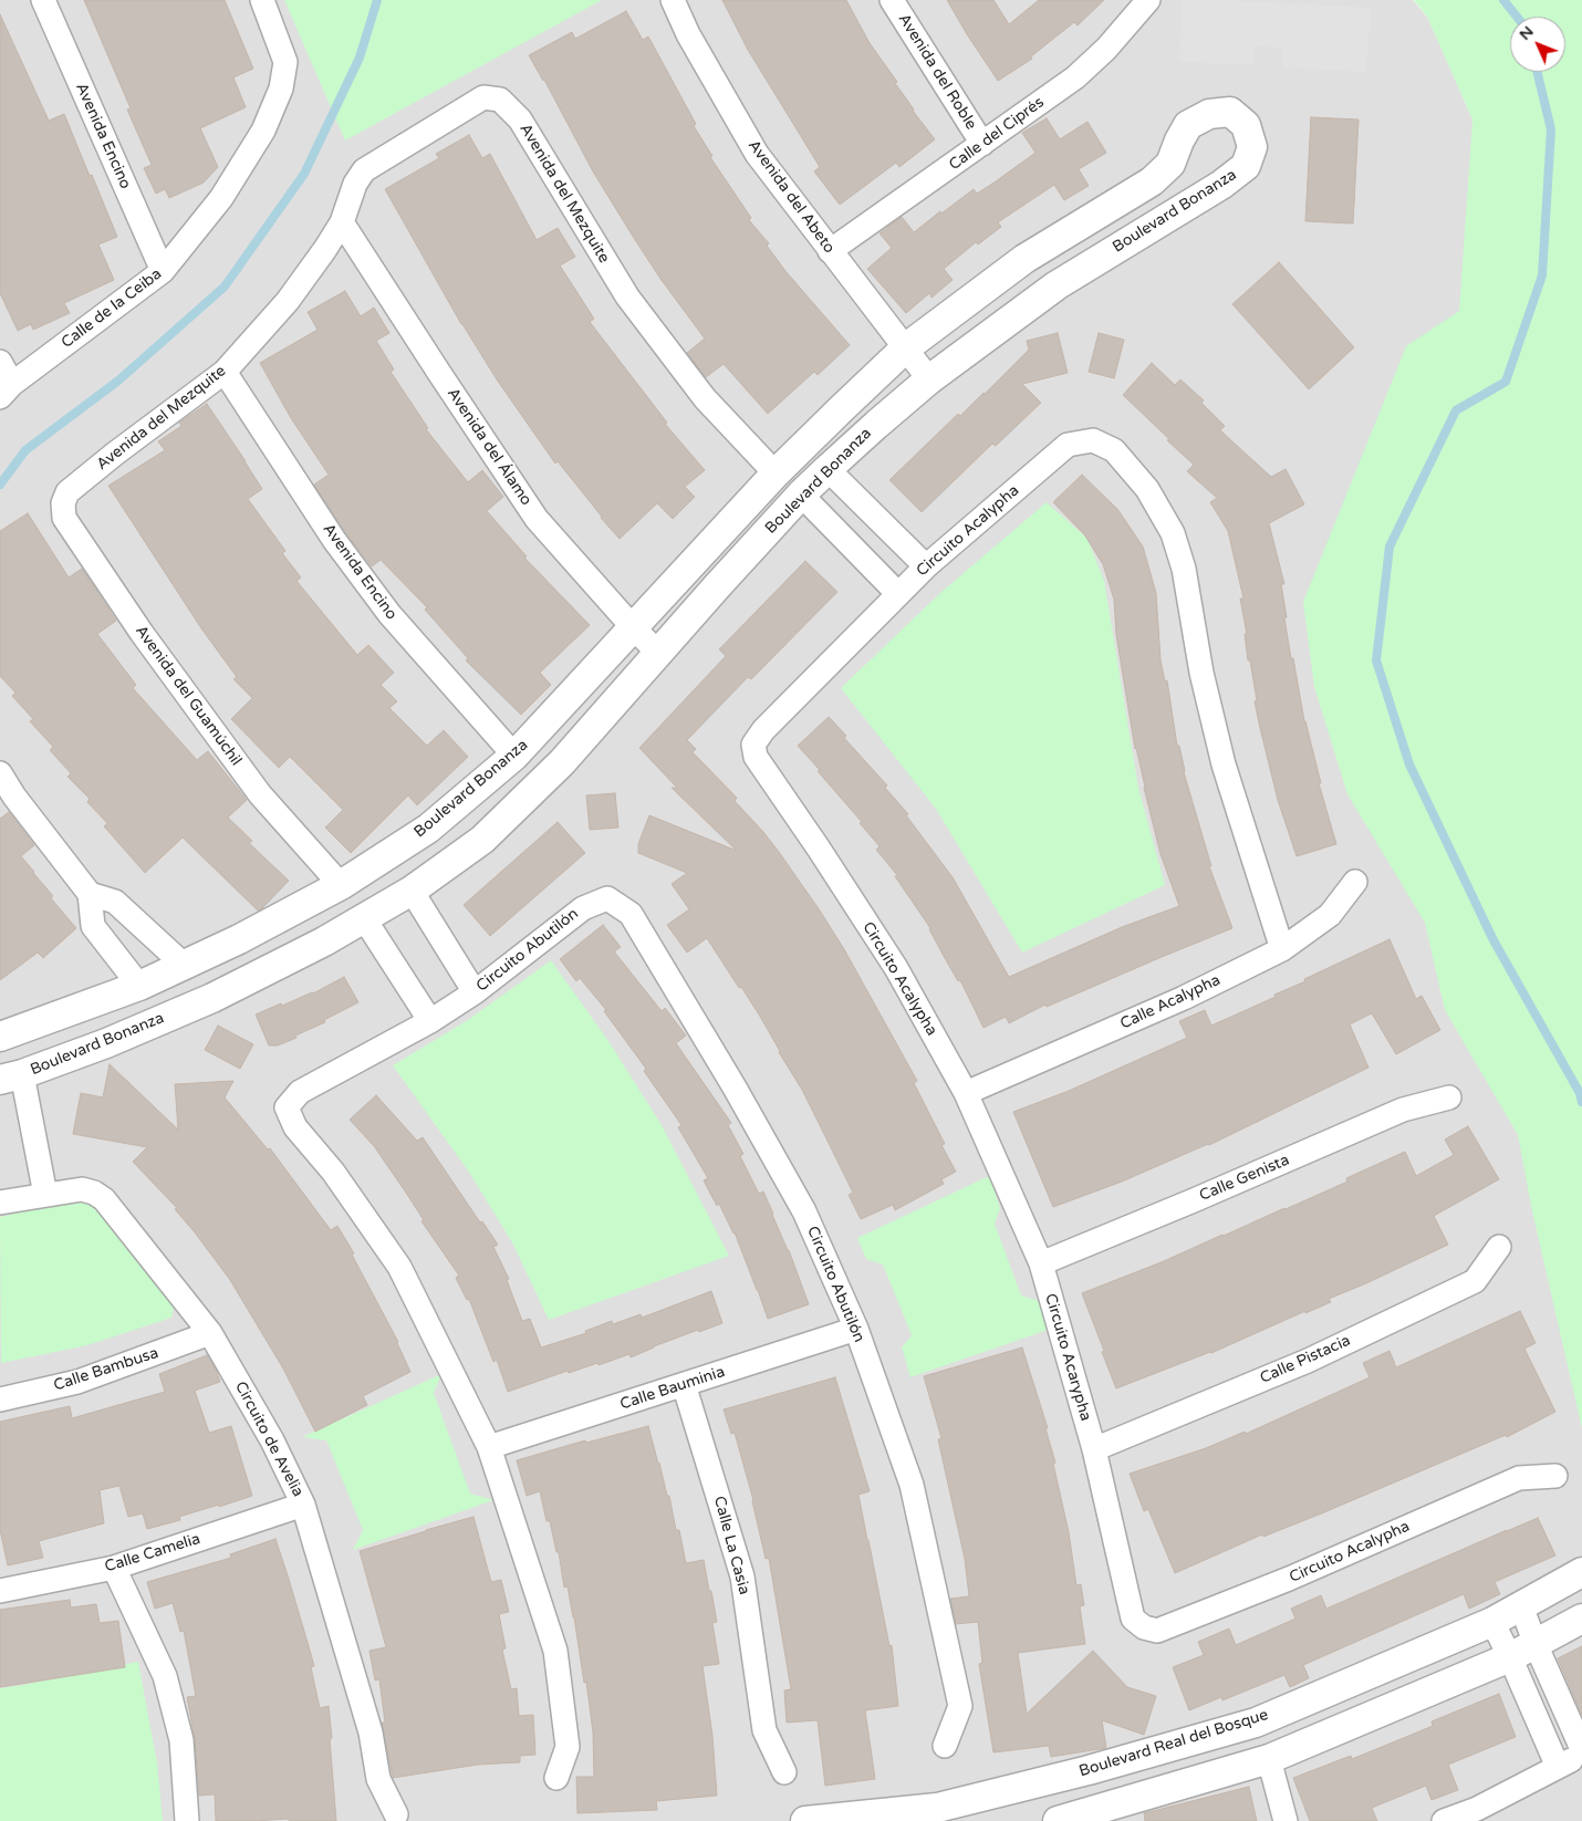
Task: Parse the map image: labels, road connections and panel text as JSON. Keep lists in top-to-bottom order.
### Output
{
  "streets": {
    "street": [
      "Avenida del Roble",
      "Calle del Ciprés",
      "Avenida Encino",
      "Avenida del Mezquite",
      "Avenida del Abeto",
      "Boulevard Bonanza",
      "Calle de la Ceiba",
      "Avenida del Álamo",
      "Circuito Acalypha",
      "Avenida del Guamúchil",
      "Circuito Abutilón",
      "Calle Acalypha",
      "Calle Genista",
      "Circuito Acarypha",
      "Calle Pistacia",
      "Calle Bambusa",
      "Calle Bauminia",
      "Circuito de Avelia",
      "Calle La Casia",
      "Calle Camelia",
      "Boulevard Real del Bosque"
    ]
  },
  "crossings": [
    ["Avenida del Roble", "Calle del Ciprés"],
    ["Calle del Ciprés", "Avenida del Abeto"],
    ["Avenida Encino", "Avenida del Mezquite"],
    ["Avenida Encino", "Boulevard Bonanza"],
    ["Avenida Encino", "Calle de la Ceiba"],
    ["Avenida del Mezquite", "Boulevard Bonanza"],
    ["Avenida del Mezquite", "Avenida del Álamo"],
    ["Avenida del Mezquite", "Avenida del Guamúchil"],
    ["Avenida del Abeto", "Boulevard Bonanza"],
    ["Boulevard Bonanza", "Avenida del Álamo"],
    ["Boulevard Bonanza", "Avenida del Guamúchil"],
    ["Circuito Acalypha", "Calle Acalypha"],
    ["Circuito Acalypha", "Circuito Acarypha"],
    ["Circuito Abutilón", "Calle Bauminia"],
    ["Calle Acalypha", "Circuito Acarypha"],
    ["Calle Genista", "Circuito Acarypha"],
    ["Circuito Acarypha", "Calle Pistacia"],
    ["Calle Bambusa", "Circuito de Avelia"],
    ["Calle Bauminia", "Calle La Casia"],
    ["Circuito de Avelia", "Calle Camelia"]
  ],
  "north": "top left"
}
